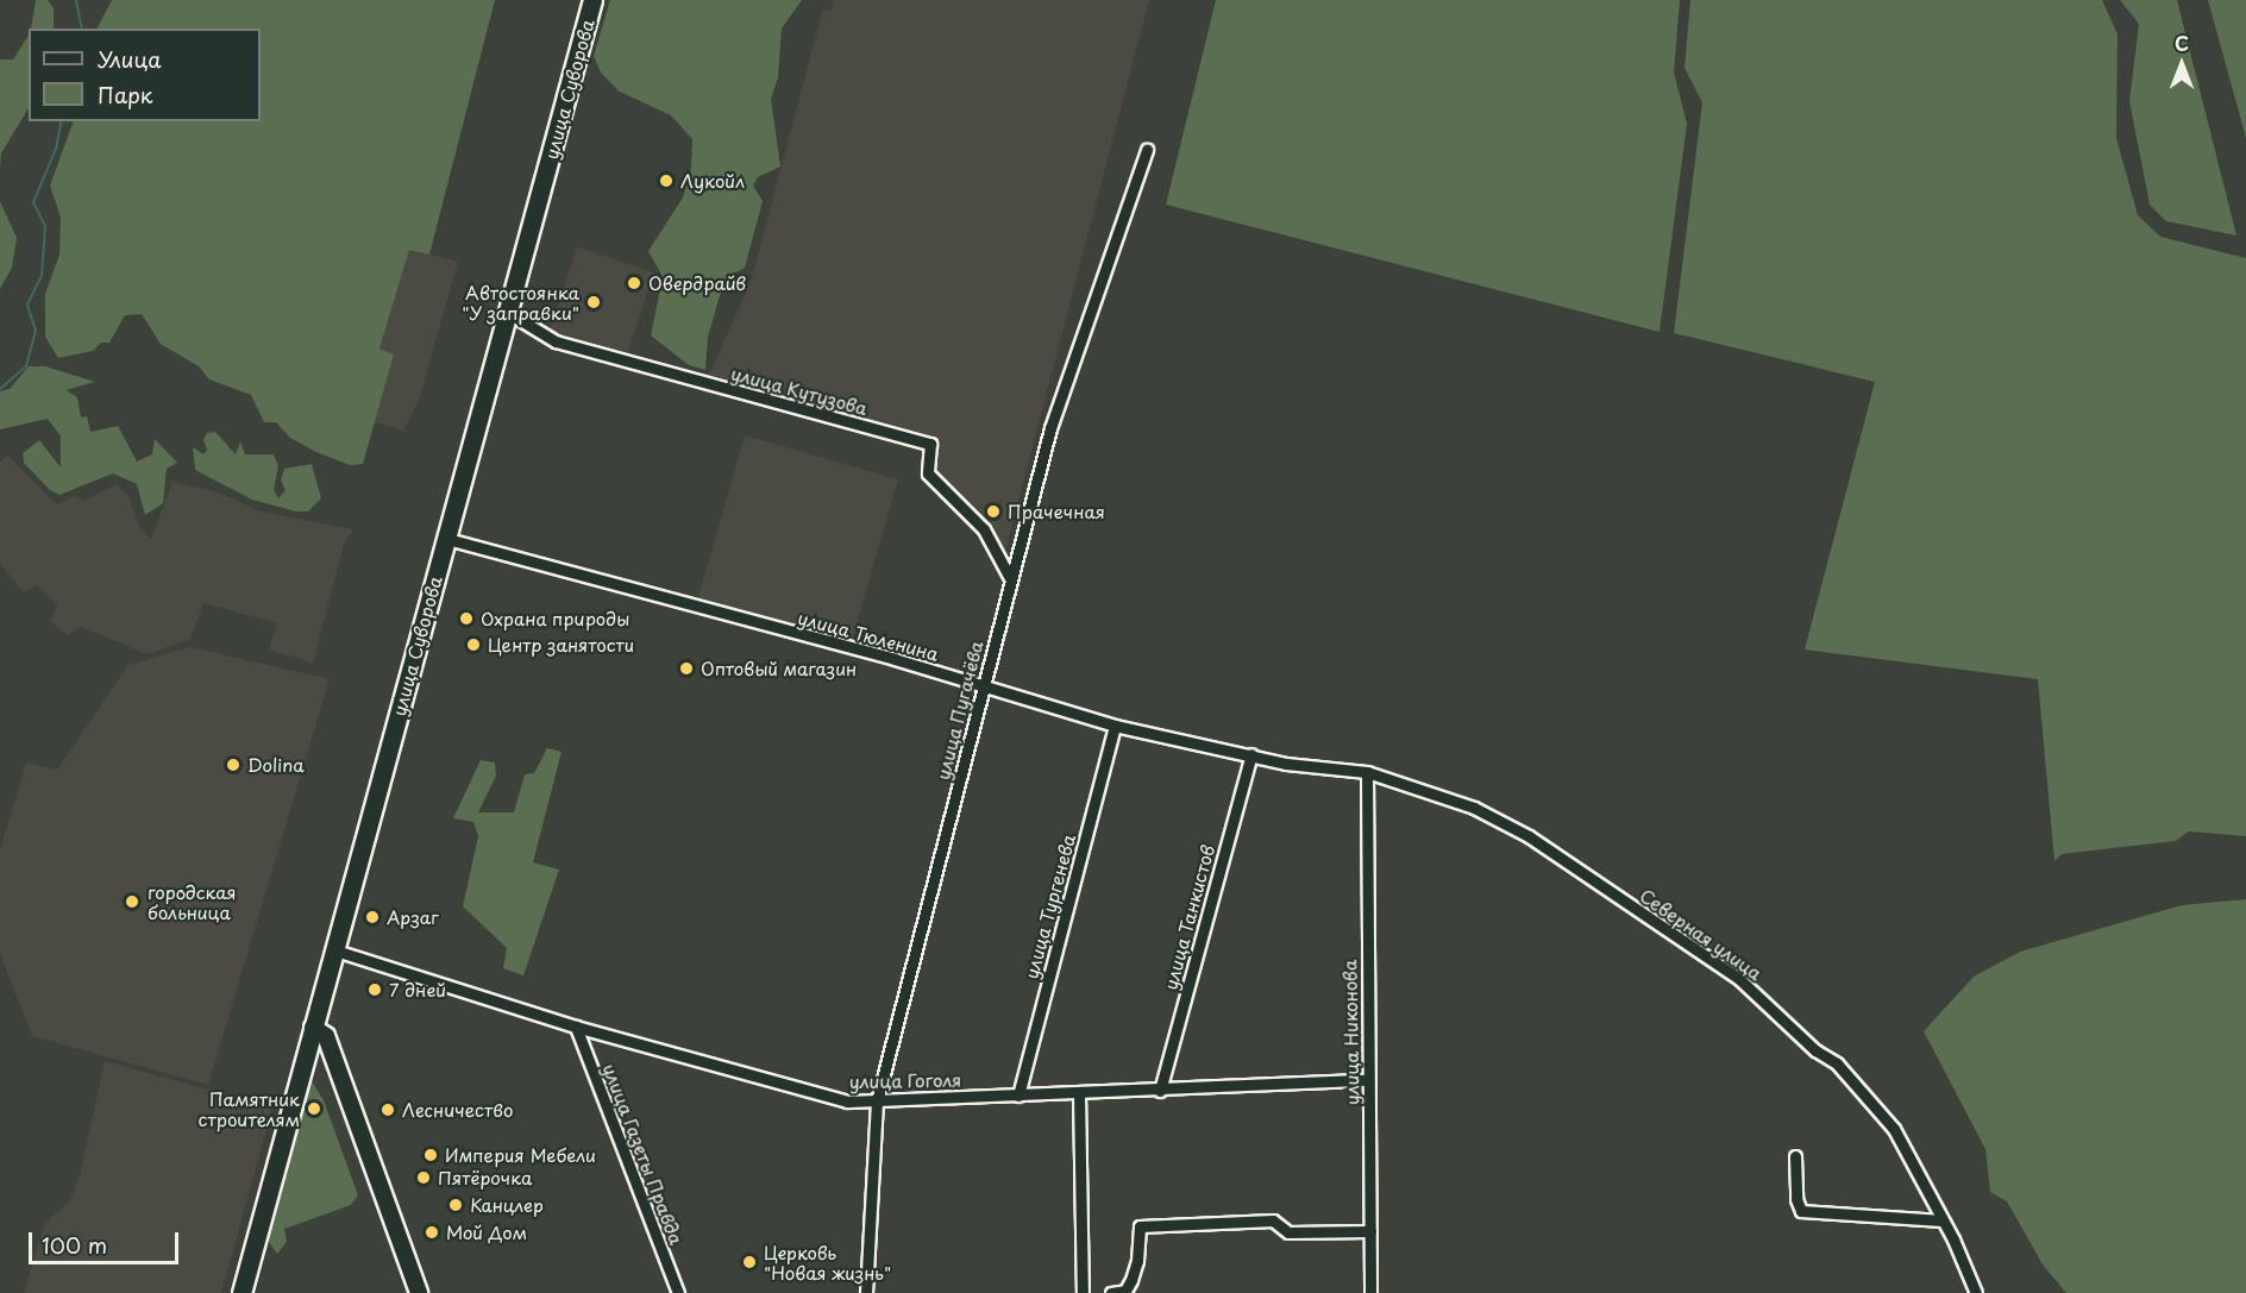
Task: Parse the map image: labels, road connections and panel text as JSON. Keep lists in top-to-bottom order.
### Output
{
  "streets": {
    "main road": ["улица Суворова"],
    "street": [
      "улица Кутузова",
      "улица Тюленина",
      "улица Пугачёва",
      "улица Тургенева",
      "улица Танкистов",
      "Северная улица",
      "улица Никонова",
      "улица Гоголя",
      "улица Газеты Правда"
    ]
  },
  "crossings": [
    ["улица Суворова", "улица Кутузова"],
    ["улица Суворова", "улица Тюленина"],
    ["улица Суворова", "улица Гоголя"],
    ["улица Кутузова", "улица Пугачёва"],
    ["улица Тюленина", "улица Пугачёва"],
    ["улица Тюленина", "улица Тургенева"],
    ["улица Тюленина", "улица Танкистов"],
    ["улица Тюленина", "Северная улица"],
    ["улица Тюленина", "улица Никонова"],
    ["улица Пугачёва", "улица Гоголя"],
    ["улица Тургенева", "улица Гоголя"],
    ["улица Танкистов", "улица Гоголя"],
    ["Северная улица", "улица Никонова"],
    ["улица Никонова", "улица Гоголя"],
    ["улица Гоголя", "улица Газеты Правда"]
  ],
  "places": [
    "Лукойл",
    "Овердрайв",
    "Автостоянка \"У заправки\"",
    "Прачечная",
    "Охрана природы",
    "Центр занятости",
    "Оптовый магазин",
    "Dolina",
    "городская больница",
    "Арзаг",
    "7 дней",
    "Памятник строителям",
    "Лесничество",
    "Империя Мебели",
    "Пятёрочка",
    "Канцлер",
    "Мой Дом",
    "Церковь \"Новая жизнь\""
  ],
  "legend": ["Улица", "Парк"],
  "scale_bar": "100 m",
  "north": "top"
}
